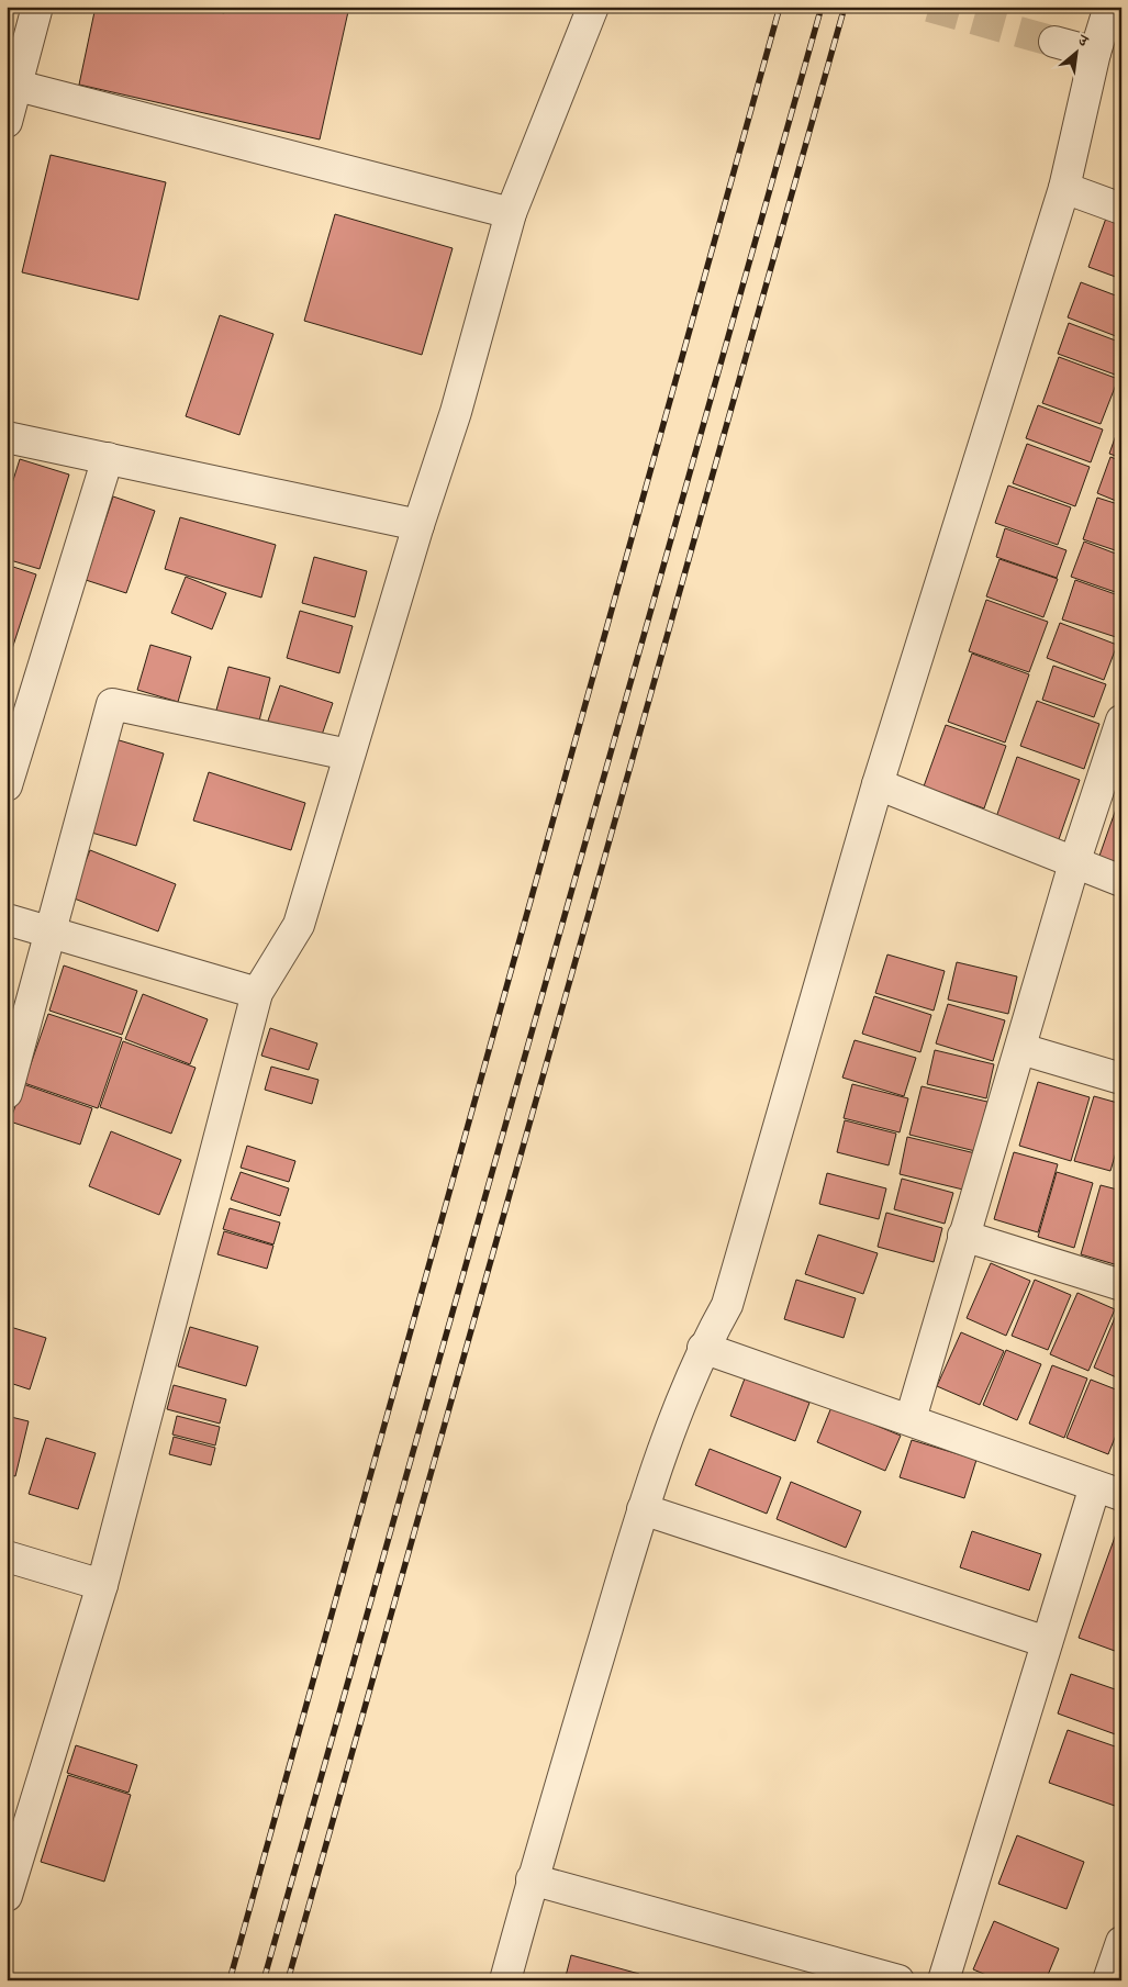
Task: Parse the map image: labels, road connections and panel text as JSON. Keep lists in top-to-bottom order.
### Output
{
  "north": "top right"
}
